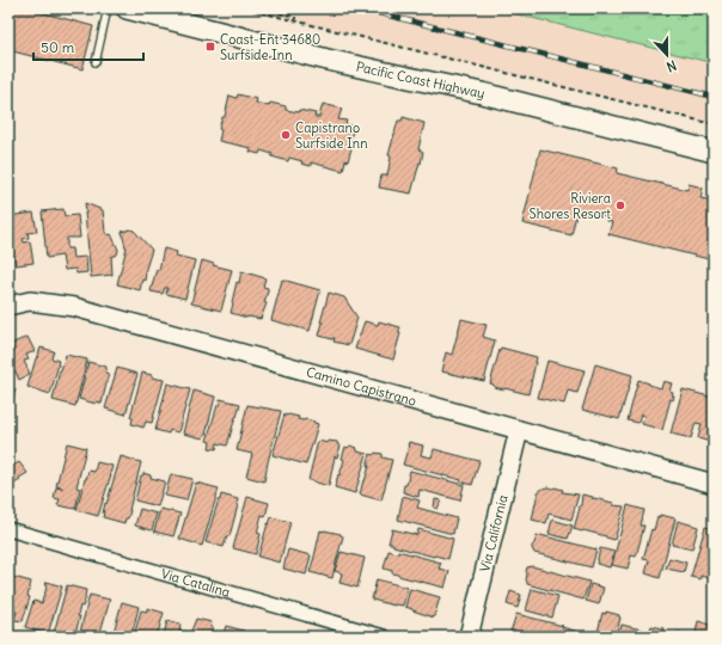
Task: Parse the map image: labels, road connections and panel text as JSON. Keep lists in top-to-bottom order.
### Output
{
  "streets": {
    "main road": ["Pacific Coast Highway", "Camino Capistrano", "Via California"],
    "street": ["Via Catalina"]
  },
  "crossings": [
    ["Camino Capistrano", "Via California"]
  ],
  "places": {
    "transit": ["Coast-Ent 34680 Surfside Inn"],
    "other": ["Capistrano Surfside Inn", "Riviera Shores Resort"]
  },
  "scale_bar": "50 m",
  "north": "bottom"
}
